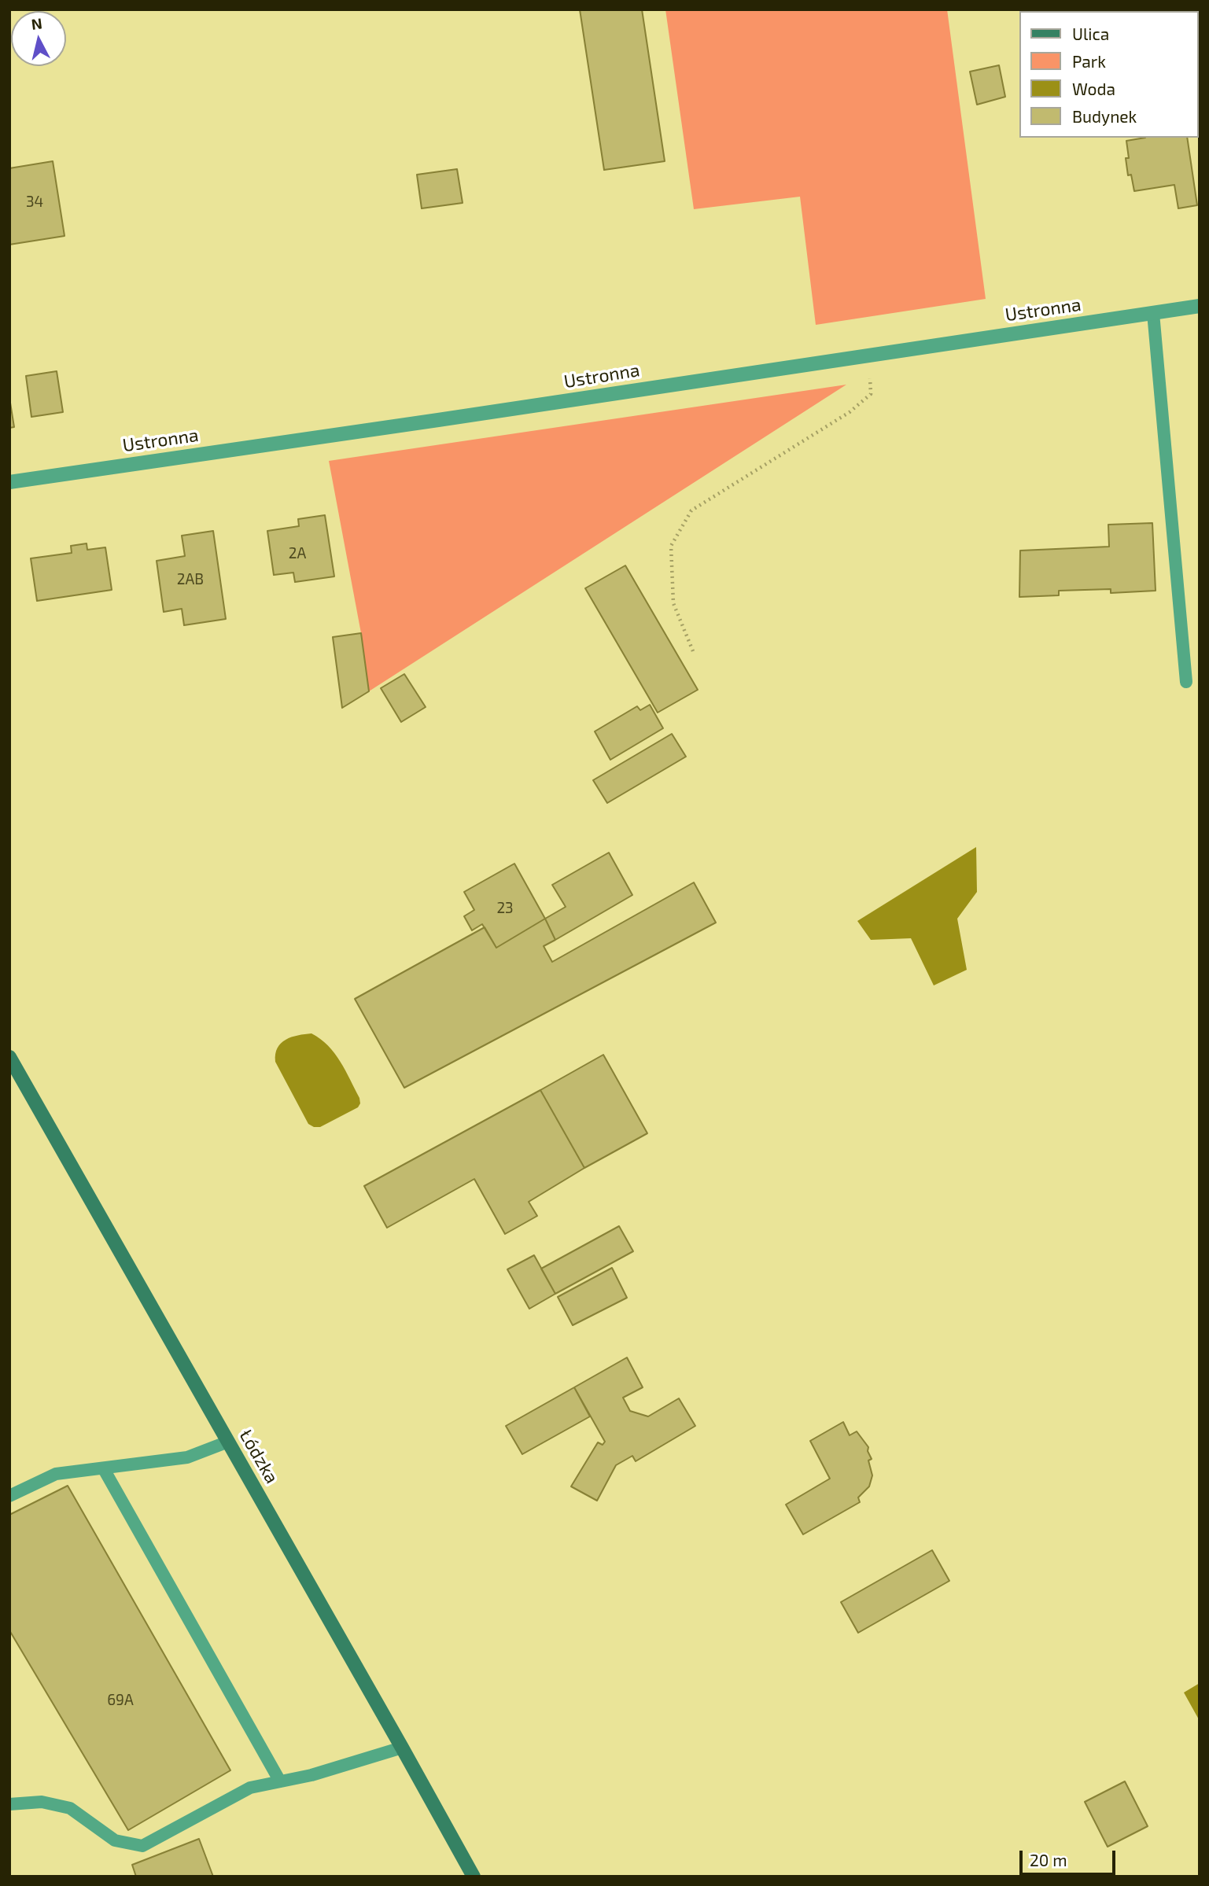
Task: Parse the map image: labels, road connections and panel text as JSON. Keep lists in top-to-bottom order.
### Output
{
  "streets": {
    "street": ["Ustronna", "Łódzka"]
  },
  "house_numbers": [
    "34",
    "2A",
    "2AB",
    "23",
    "69A"
  ],
  "legend": [
    "Ulica",
    "Park",
    "Woda",
    "Budynek"
  ],
  "scale_bar": "20 m",
  "north": "top"
}
